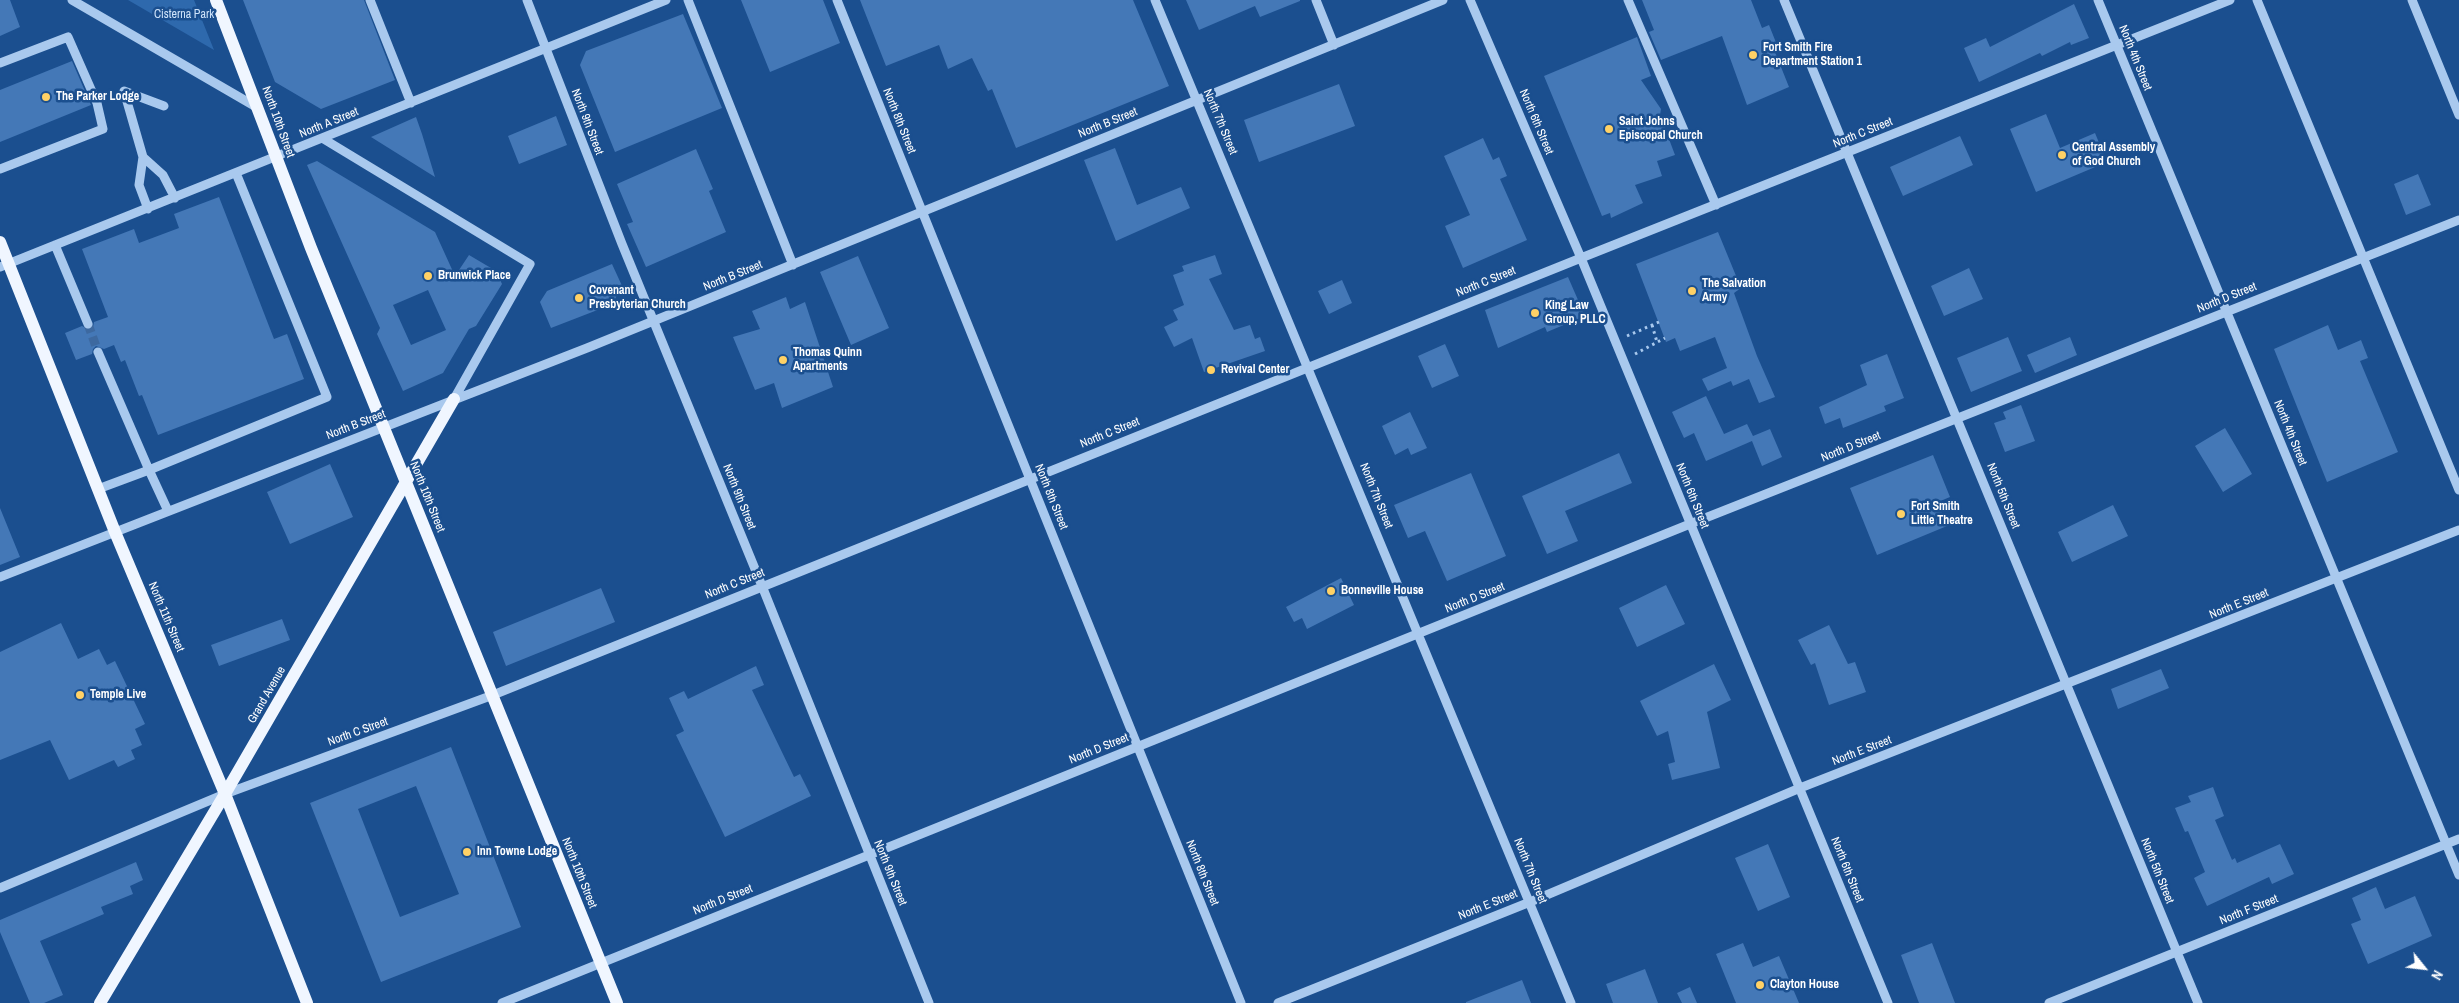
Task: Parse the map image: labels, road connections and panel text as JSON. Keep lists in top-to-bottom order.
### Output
{
  "streets": {
    "main road": ["North 10th Street", "North 11th Street", "Grand Avenue"],
    "street": [
      "North 4th Street",
      "North 8th Street",
      "North 9th Street",
      "North 7th Street",
      "North 6th Street",
      "North A Street",
      "North B Street",
      "North C Street",
      "North D Street",
      "North 5th Street",
      "North E Street",
      "North F Street"
    ]
  },
  "crossings": [
    ["North 4th Street", "North C Street"],
    ["North 4th Street", "North D Street"],
    ["North 4th Street", "North E Street"],
    ["North 4th Street", "North F Street"],
    ["North 8th Street", "North B Street"],
    ["North 8th Street", "North C Street"],
    ["North 8th Street", "North D Street"],
    ["North 10th Street", "North A Street"],
    ["North 10th Street", "North B Street"],
    ["North 10th Street", "North C Street"],
    ["North 10th Street", "North D Street"],
    ["North 10th Street", "Grand Avenue"],
    ["North 9th Street", "North A Street"],
    ["North 9th Street", "North B Street"],
    ["North 9th Street", "North C Street"],
    ["North 9th Street", "North D Street"],
    ["North 7th Street", "North B Street"],
    ["North 7th Street", "North C Street"],
    ["North 7th Street", "North D Street"],
    ["North 7th Street", "North E Street"],
    ["North 6th Street", "North C Street"],
    ["North 6th Street", "North D Street"],
    ["North 6th Street", "North E Street"],
    ["North A Street", "North 11th Street"],
    ["North B Street", "North 11th Street"],
    ["North B Street", "Grand Avenue"],
    ["North C Street", "North 5th Street"],
    ["North C Street", "North 11th Street"],
    ["North C Street", "Grand Avenue"],
    ["North D Street", "North 5th Street"],
    ["North 5th Street", "North E Street"],
    ["North 5th Street", "North F Street"],
    ["North 11th Street", "Grand Avenue"]
  ],
  "parks": ["Cisterna Park"],
  "places": [
    "Fort Smith Fire Department Station 1",
    "The Parker Lodge",
    "Saint Johns Episcopal Church",
    "Central Assembly of God Church",
    "Brunwick Place",
    "The Salvation Army",
    "Covenant Presbyterian Church",
    "King Law Group, PLLC",
    "Thomas Quinn Apartments",
    "Revival Center",
    "Fort Smith Little Theatre",
    "Bonneville House",
    "Temple Live",
    "Inn Towne Lodge",
    "Clayton House"
  ],
  "north": "bottom right"
}
